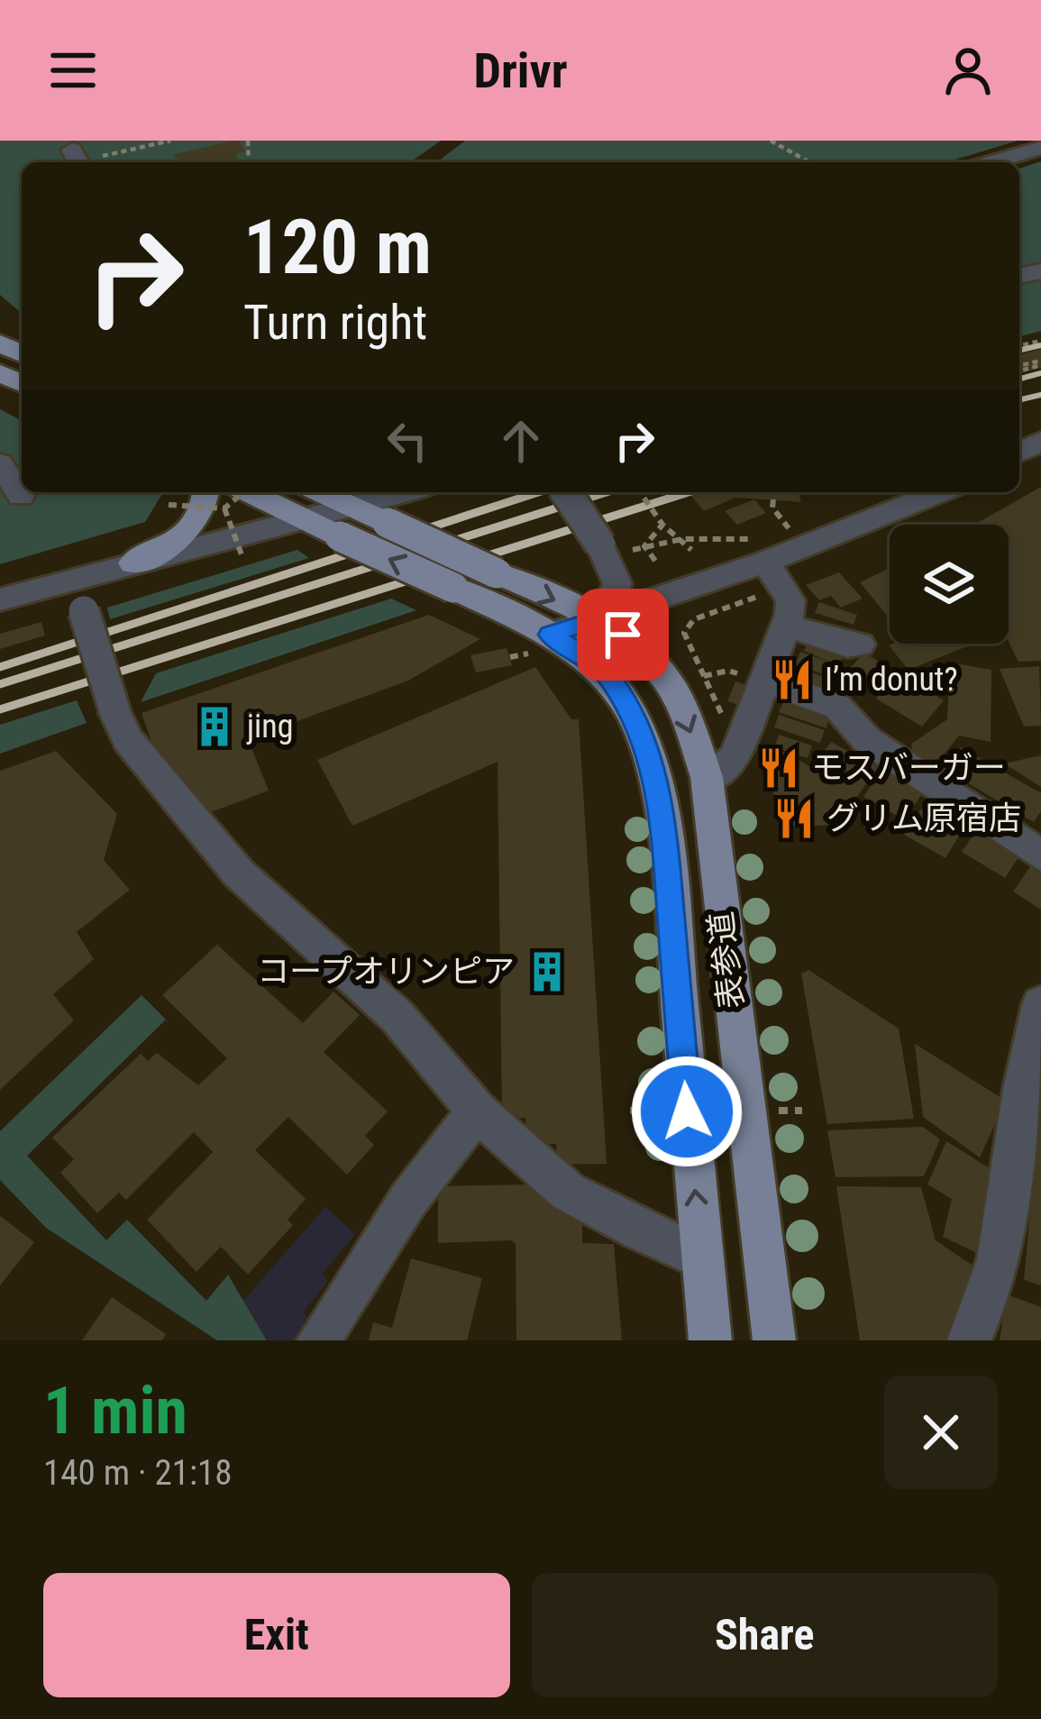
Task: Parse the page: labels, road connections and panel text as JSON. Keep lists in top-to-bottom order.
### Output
{
  "streets": {
    "main road": ["表参道"]
  },
  "places": {
    "restaurant": ["I’m donut?", "モスバーガー", "グリム原宿店"],
    "building": ["jing", "コープオリンピア"]
  },
  "page": {
    "header": "Drivr",
    "turn": ["120 m", "Turn right"],
    "heading": ["1 min", "140 m · 21:18"],
    "buttons": ["Exit", "Share"]
  }
}
